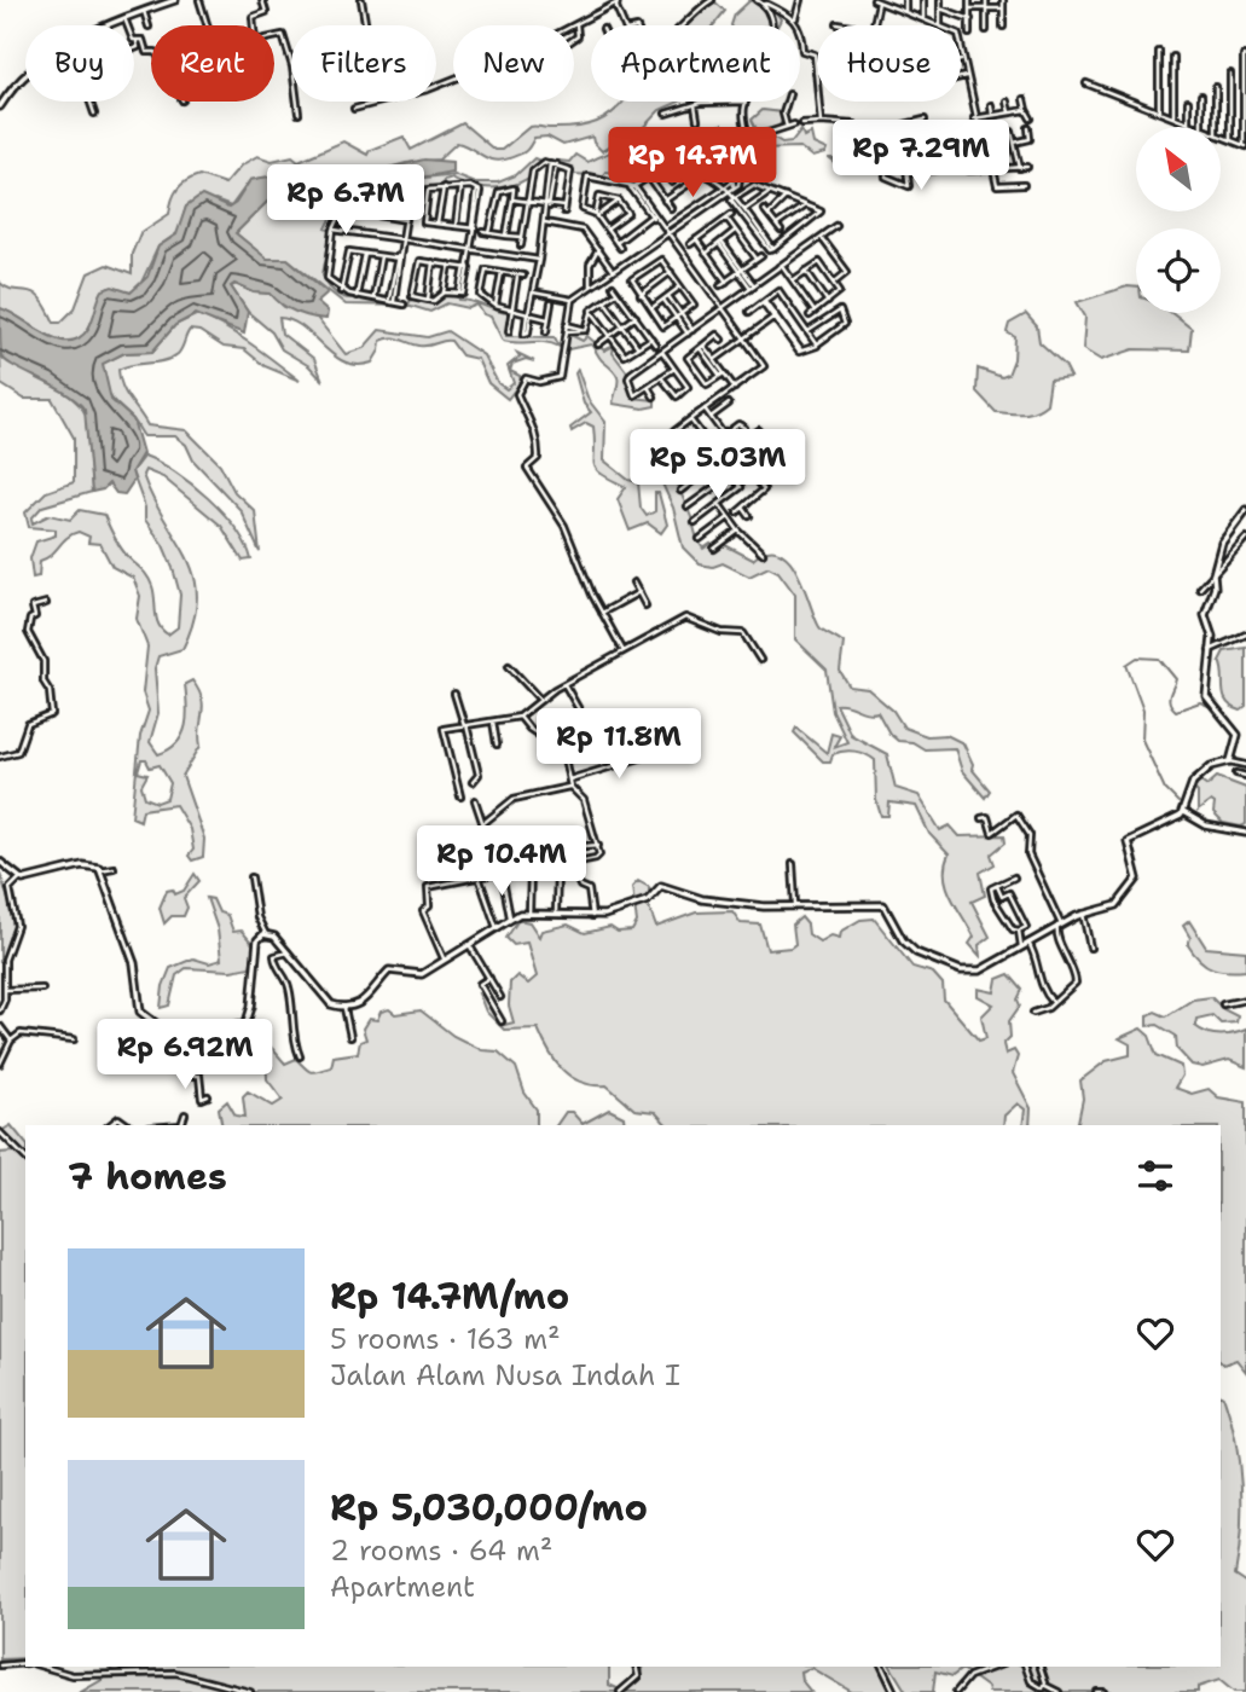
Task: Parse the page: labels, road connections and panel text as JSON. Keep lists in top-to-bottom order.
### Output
{
  "north": "top left",
  "page": {
    "chip": [
      "Buy",
      "Rent",
      "Filters",
      "New",
      "Apartment",
      "House"
    ],
    "price": [
      "Rp 7.29M",
      "Rp 14.7M",
      "Rp 6.7M",
      "Rp 5.03M",
      "Rp 11.8M",
      "Rp 10.4M",
      "Rp 6.92M"
    ],
    "heading": "7 homes",
    "list": [
      {
        "name": "Rp 14.7M/mo",
        "note": "5 rooms · 163 m² · Jalan Alam Nusa Indah I"
      },
      {
        "name": "Rp 5,030,000/mo",
        "note": "2 rooms · 64 m² · Apartment"
      }
    ]
  }
}
